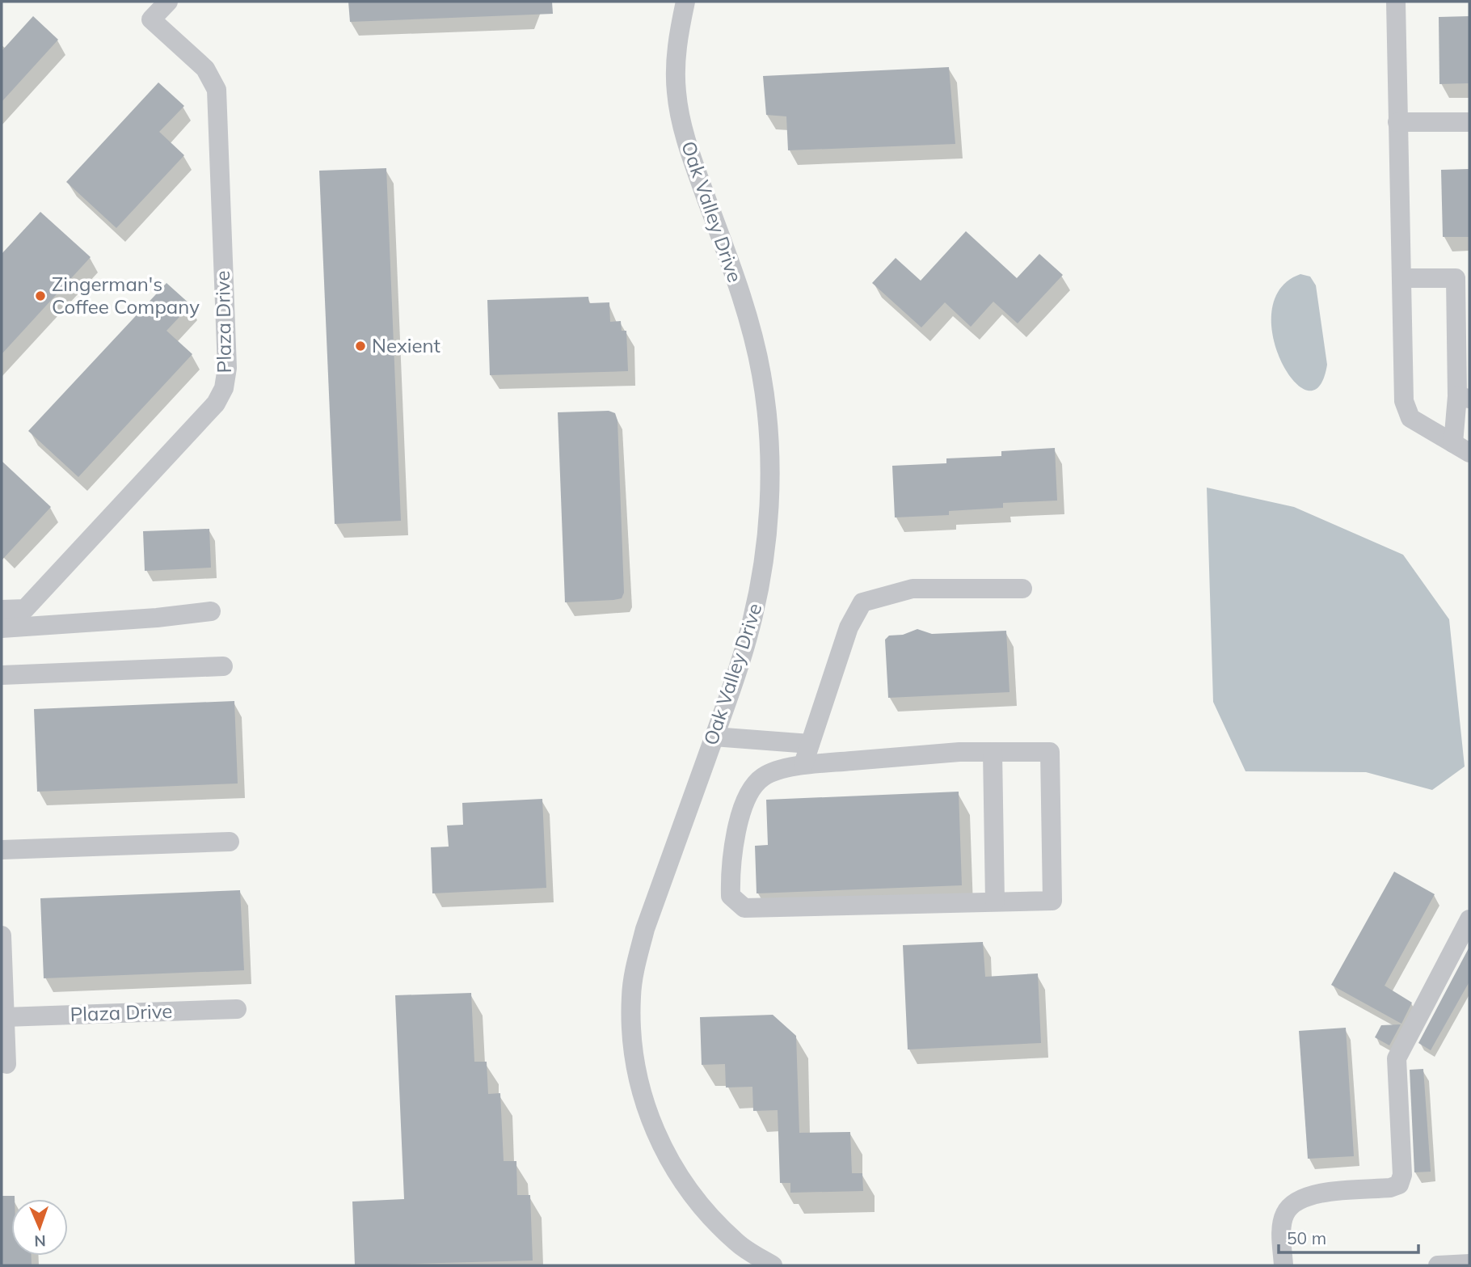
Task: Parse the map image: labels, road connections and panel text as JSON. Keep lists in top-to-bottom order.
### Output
{
  "streets": {
    "street": ["Oak Valley Drive", "Plaza Drive"]
  },
  "places": ["Zingerman's Coffee Company", "Nexient"],
  "scale_bar": "50 m",
  "north": "bottom"
}
